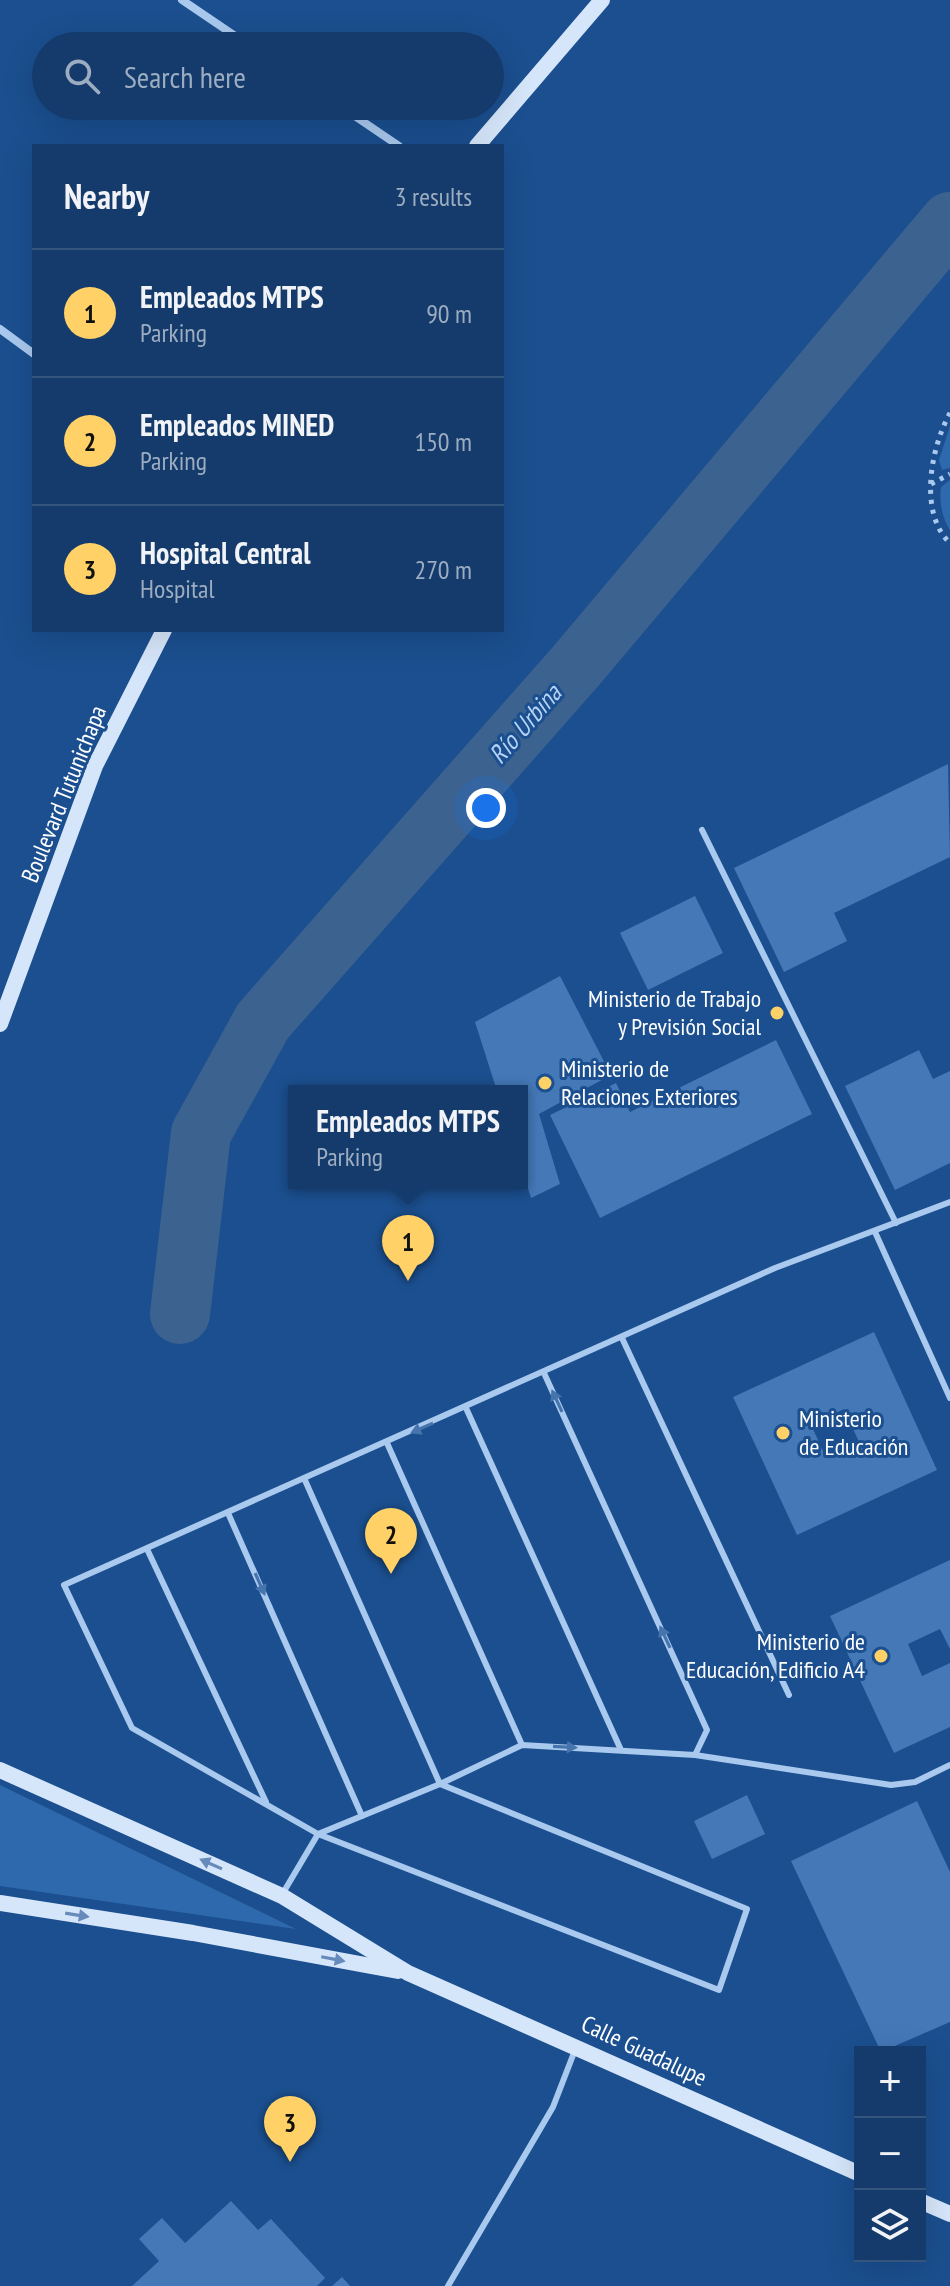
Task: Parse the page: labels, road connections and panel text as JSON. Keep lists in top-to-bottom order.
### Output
{
  "streets": {
    "street": ["Boulevard Tutunichapa", "Calle Guadalupe"]
  },
  "water": ["Río Urbina"],
  "places": [
    "Ministerio de Trabajo y Previsión Social",
    "Ministerio de Relaciones Exteriores",
    "Ministerio de Educación",
    "Ministerio de Educación, Edificio A4"
  ],
  "page": {
    "search": "Search here",
    "heading": ["Nearby", "3 results"],
    "list": [
      {
        "mark": "1",
        "name": "Empleados MTPS",
        "note": "Parking",
        "value": "90 m"
      },
      {
        "mark": "2",
        "name": "Empleados MINED",
        "note": "Parking",
        "value": "150 m"
      },
      {
        "mark": "3",
        "name": "Hospital Central",
        "note": "Hospital",
        "value": "270 m"
      }
    ],
    "popup": ["Empleados MTPS", "Parking"],
    "pins": ["1", "2", "3"],
    "map_buttons": ["+", "−"]
  }
}
